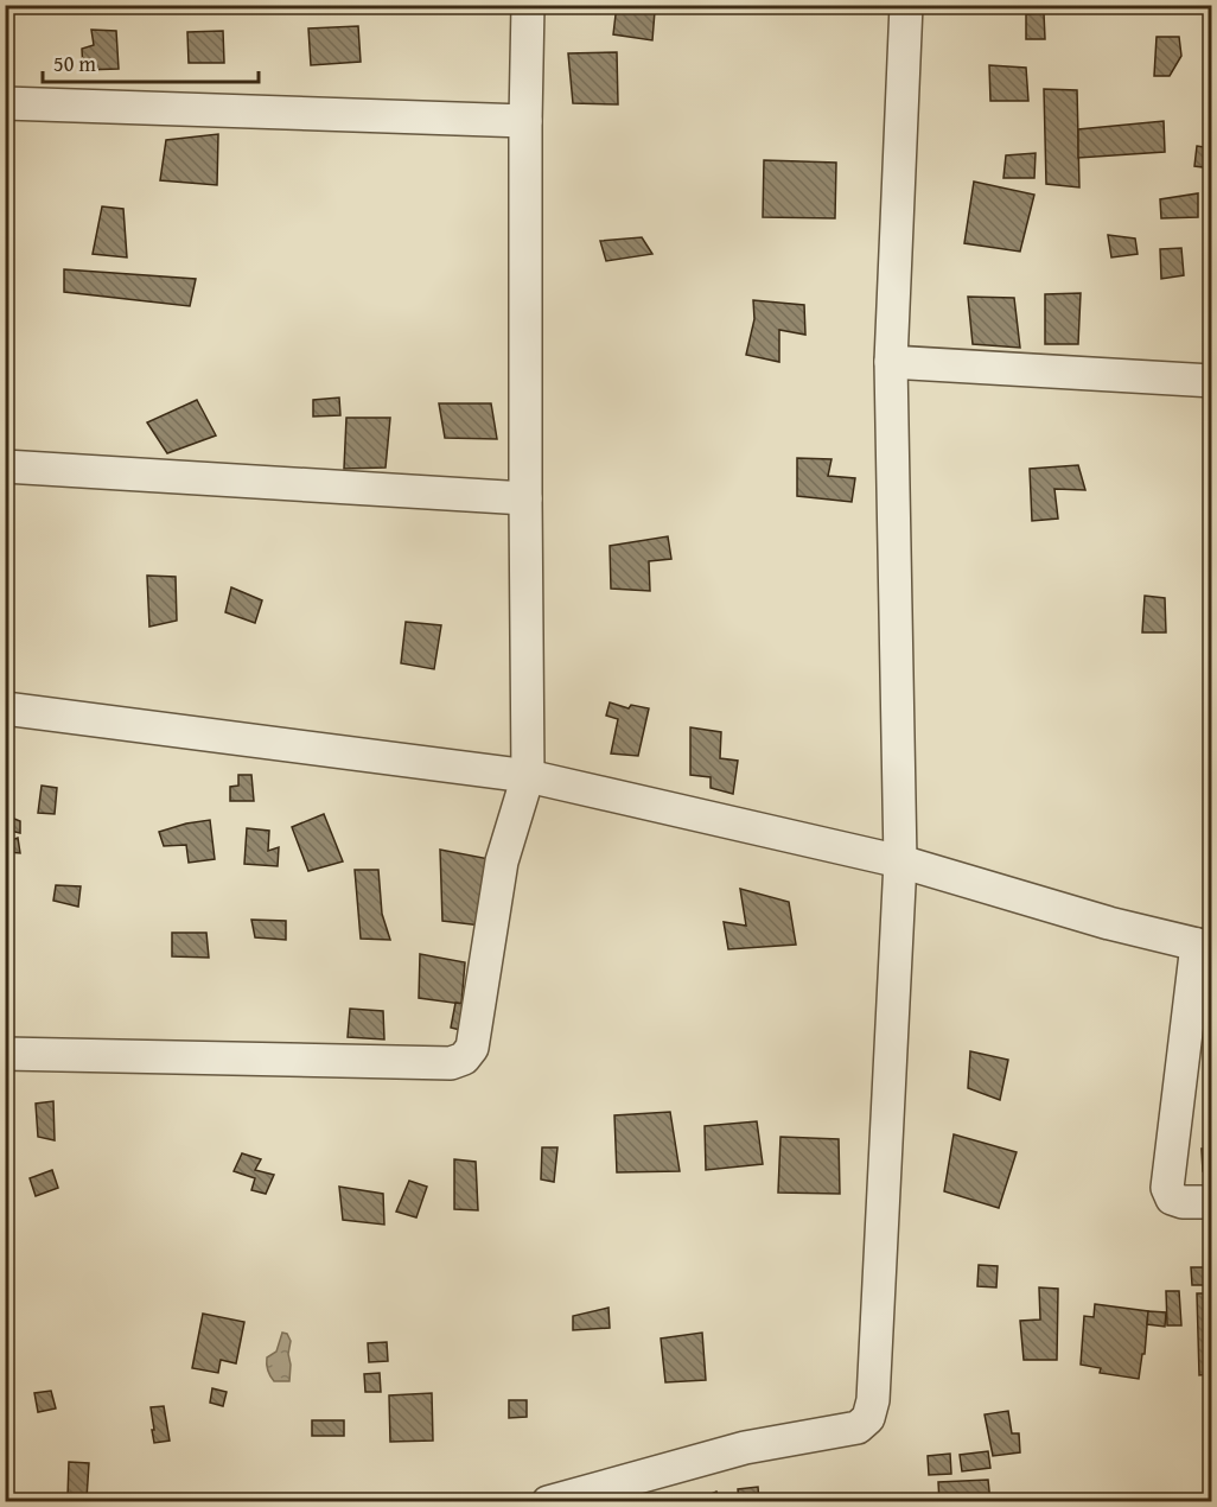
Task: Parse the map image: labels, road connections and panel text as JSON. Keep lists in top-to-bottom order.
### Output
{
  "scale_bar": "50 m"
}
